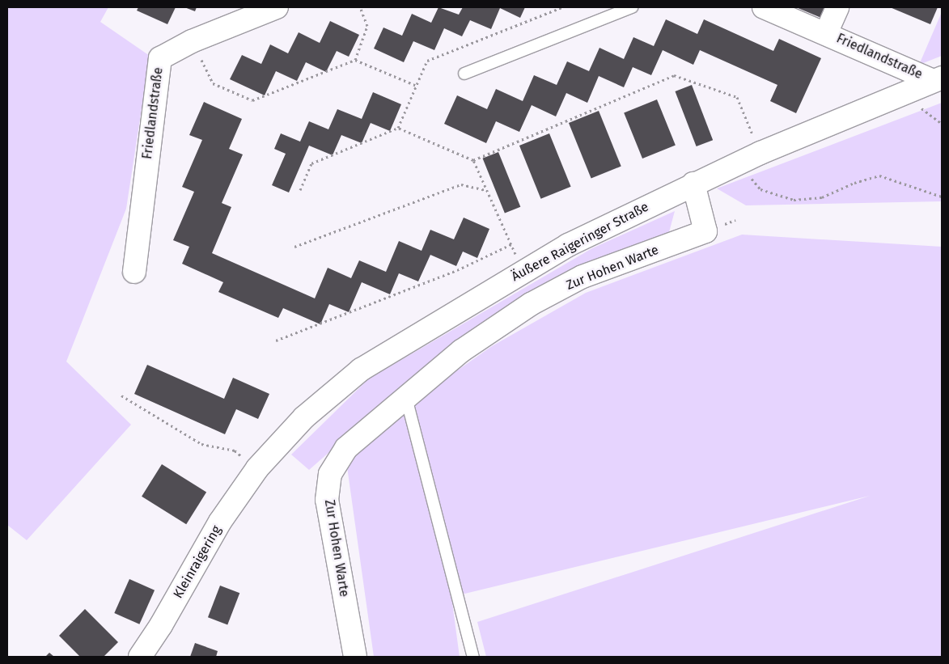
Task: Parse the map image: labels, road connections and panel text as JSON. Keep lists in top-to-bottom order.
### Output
{
  "streets": {
    "street": [
      "Friedlandstraße",
      "Äußere Raigeringer Straße",
      "Zur Hohen Warte",
      "Kleinraigering"
    ]
  },
  "crossings": [
    ["Friedlandstraße", "Äußere Raigeringer Straße"],
    ["Äußere Raigeringer Straße", "Zur Hohen Warte"],
    ["Äußere Raigeringer Straße", "Kleinraigering"]
  ]
}
